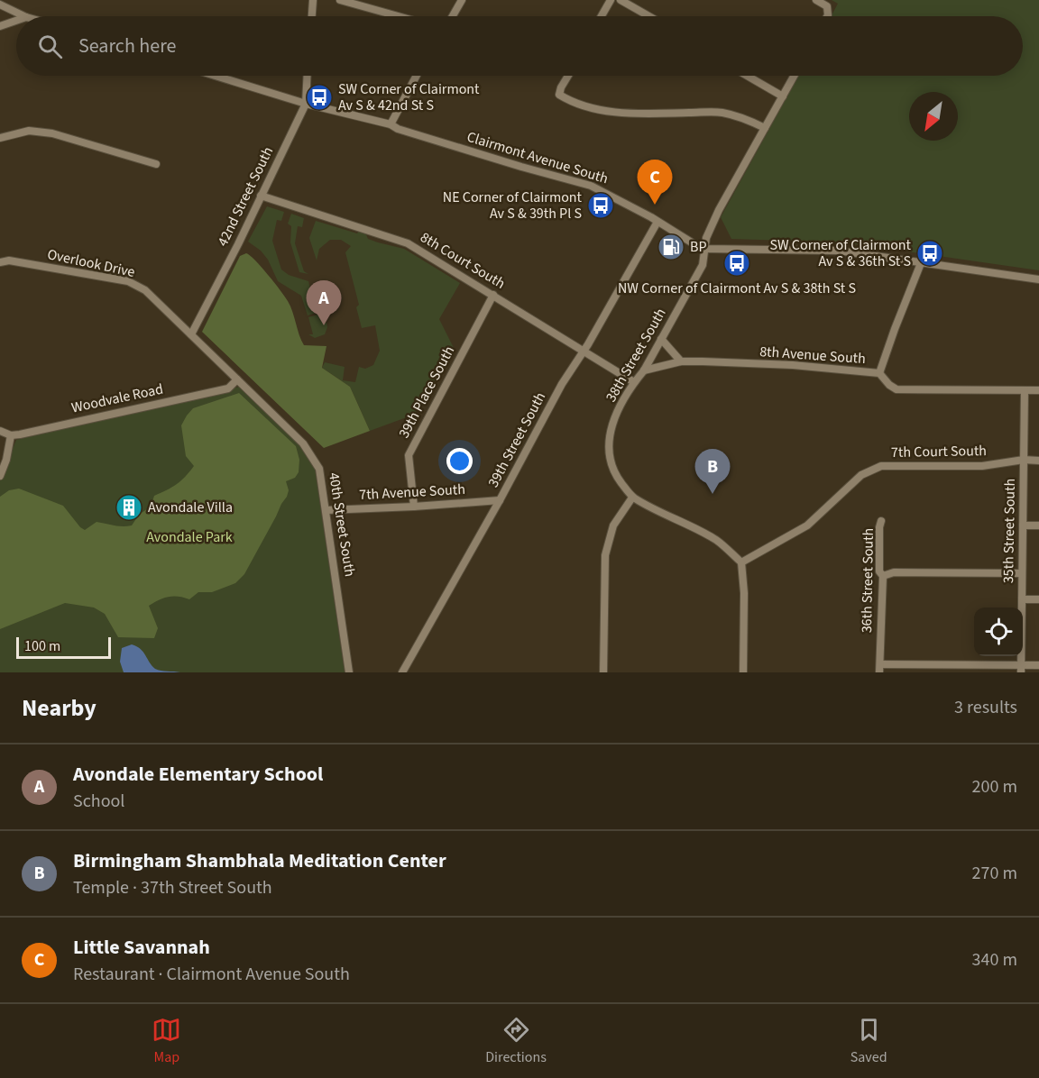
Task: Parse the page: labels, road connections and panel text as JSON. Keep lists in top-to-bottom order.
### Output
{
  "streets": {
    "street": [
      "Clairmont Avenue South",
      "42nd Street South",
      "8th Court South",
      "Overlook Drive",
      "38th Street South",
      "8th Avenue South",
      "39th Place South",
      "Woodvale Road",
      "39th Street South",
      "7th Court South",
      "7th Avenue South",
      "40th Street South",
      "35th Street South",
      "36th Street South"
    ]
  },
  "crossings": [
    ["Clairmont Avenue South", "42nd Street South"],
    ["Clairmont Avenue South", "38th Street South"],
    ["Clairmont Avenue South", "39th Street South"],
    ["42nd Street South", "8th Court South"],
    ["42nd Street South", "Overlook Drive"],
    ["42nd Street South", "40th Street South"],
    ["8th Court South", "38th Street South"],
    ["8th Court South", "39th Place South"],
    ["8th Court South", "39th Street South"],
    ["Overlook Drive", "40th Street South"],
    ["38th Street South", "8th Avenue South"],
    ["8th Avenue South", "35th Street South"],
    ["39th Place South", "7th Avenue South"],
    ["Woodvale Road", "40th Street South"],
    ["39th Street South", "7th Avenue South"],
    ["7th Court South", "35th Street South"],
    ["7th Avenue South", "40th Street South"]
  ],
  "parks": ["Avondale Park"],
  "places": {
    "bus stop": [
      "SW Corner of Clairmont Av S & 42nd St S",
      "NE Corner of Clairmont Av S & 39th Pl S",
      "SW Corner of Clairmont Av S & 36th St S",
      "NW Corner of Clairmont Av S & 38th St S"
    ],
    "fuel station": ["BP"],
    "building": ["Avondale Villa"]
  },
  "scale_bar": "100 m",
  "north": "bottom left",
  "page": {
    "search": "Search here",
    "pins": ["C", "A", "B"],
    "scale": "100 m",
    "heading": ["Nearby", "3 results"],
    "list": [
      {
        "mark": "A",
        "name": "Avondale Elementary School",
        "note": "School",
        "value": "200 m"
      },
      {
        "mark": "B",
        "name": "Birmingham Shambhala Meditation Center",
        "note": "Temple · 37th Street South",
        "value": "270 m"
      },
      {
        "mark": "C",
        "name": "Little Savannah",
        "note": "Restaurant · Clairmont Avenue South",
        "value": "340 m"
      }
    ],
    "nav": ["Map", "Directions", "Saved"]
  }
}
